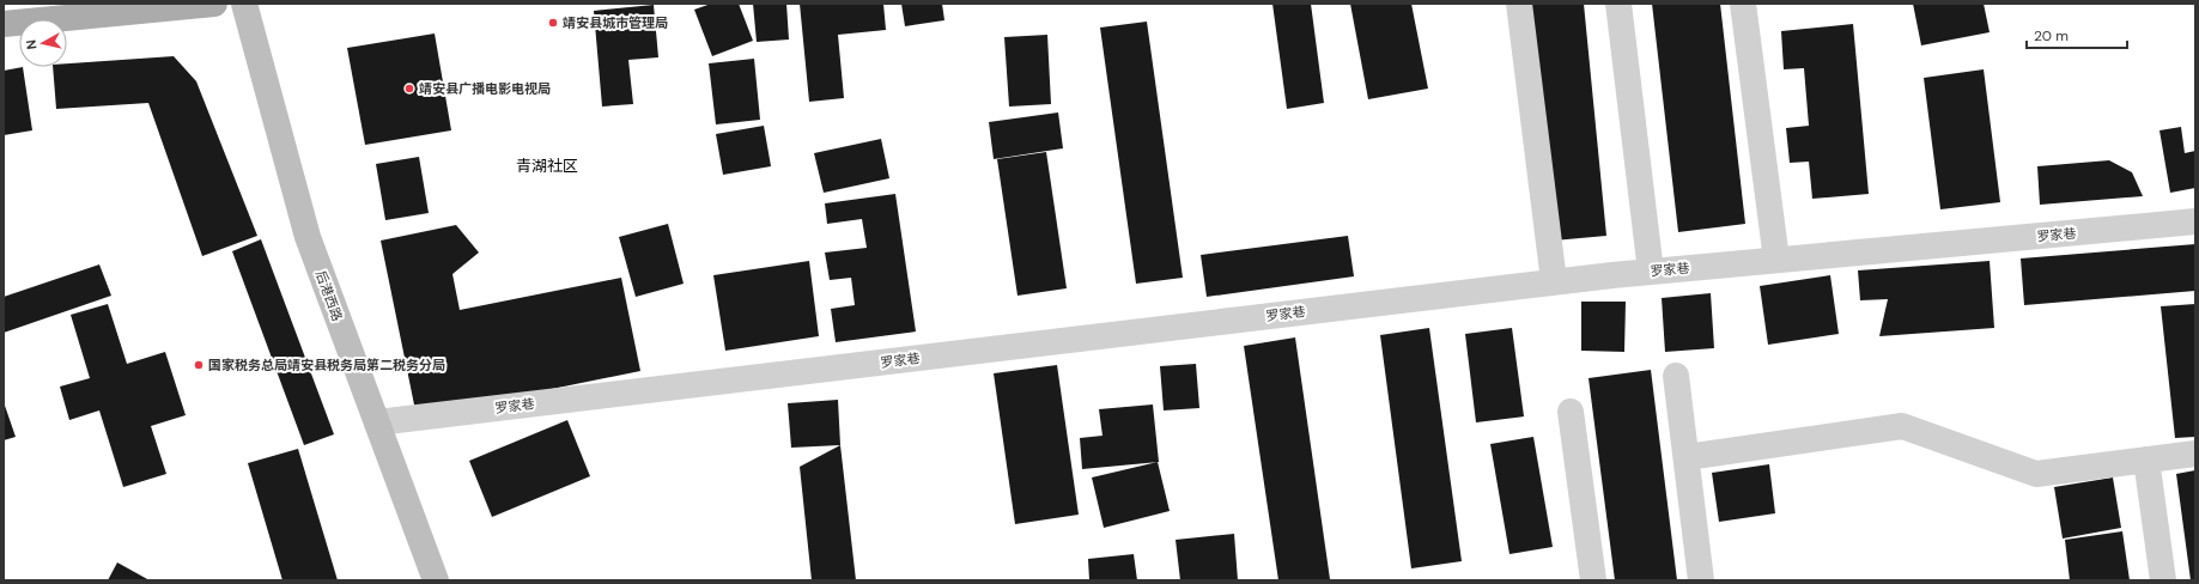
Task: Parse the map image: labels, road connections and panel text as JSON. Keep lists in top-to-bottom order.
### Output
{
  "streets": {
    "main road": ["后港西路"],
    "street": ["罗家巷"]
  },
  "crossings": [
    ["罗家巷", "后港西路"]
  ],
  "districts": ["青湖社区"],
  "places": ["靖安县城市管理局", "靖安县广播电影电视局", "国家税务总局靖安县税务局第二税务分局"],
  "scale_bar": "20 m",
  "north": "left"
}
